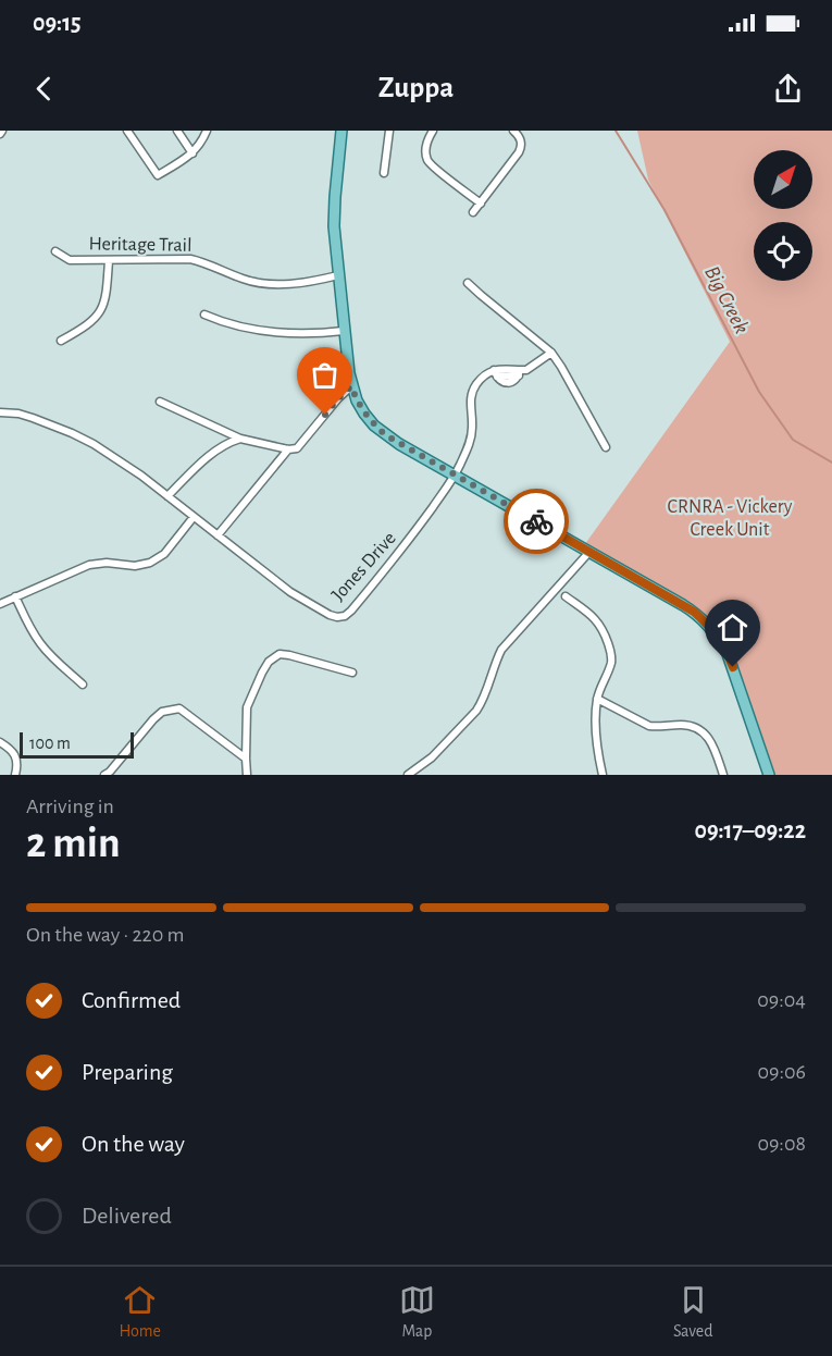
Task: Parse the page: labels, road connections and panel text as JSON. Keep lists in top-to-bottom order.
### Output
{
  "streets": {
    "street": ["Heritage Trail", "Jones Drive"]
  },
  "water": ["Big Creek"],
  "parks": ["CRNRA - Vickery Creek Unit"],
  "scale_bar": "100 m",
  "north": "top right",
  "page": {
    "status": "09:15",
    "header": "Zuppa",
    "scale": "100 m",
    "heading": ["2 min", "Arriving in", "09:17–09:22"],
    "bar": "On the way · 220 m",
    "list": [
      ["Confirmed", "09:04"],
      ["Preparing", "09:06"],
      ["On the way", "09:08"],
      "Delivered"
    ],
    "tabs": ["Home", "Map", "Saved"]
  }
}
